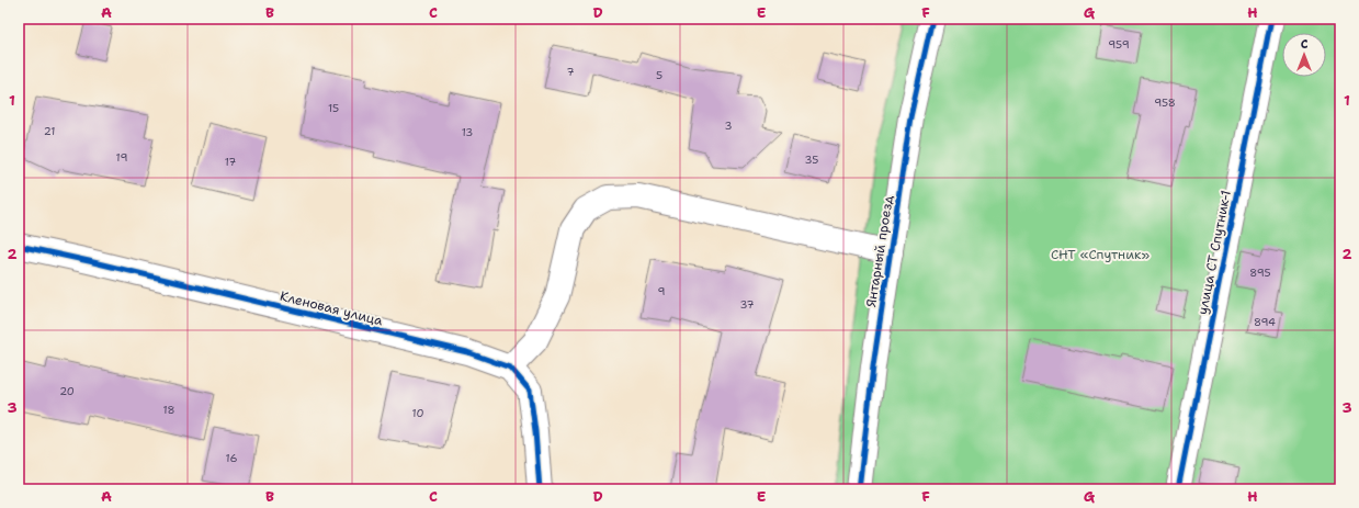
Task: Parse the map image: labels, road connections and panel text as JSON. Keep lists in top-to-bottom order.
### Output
{
  "streets": {
    "street": ["Янтарный проезд", "улица СТ Спутник-1", "Кленовая улица"]
  },
  "parks": ["СНТ «Спутник»"],
  "house_numbers": [
    "959",
    "7",
    "5",
    "958",
    "15",
    "3",
    "21",
    "13",
    "19",
    "35",
    "17",
    "895",
    "9",
    "37",
    "894",
    "20",
    "18",
    "10",
    "16"
  ],
  "north": "top",
  "grid": {
    "columns": [
      "A",
      "B",
      "C",
      "D",
      "E",
      "F",
      "G",
      "H"
    ],
    "rows": ["1", "2", "3"]
  }
}
